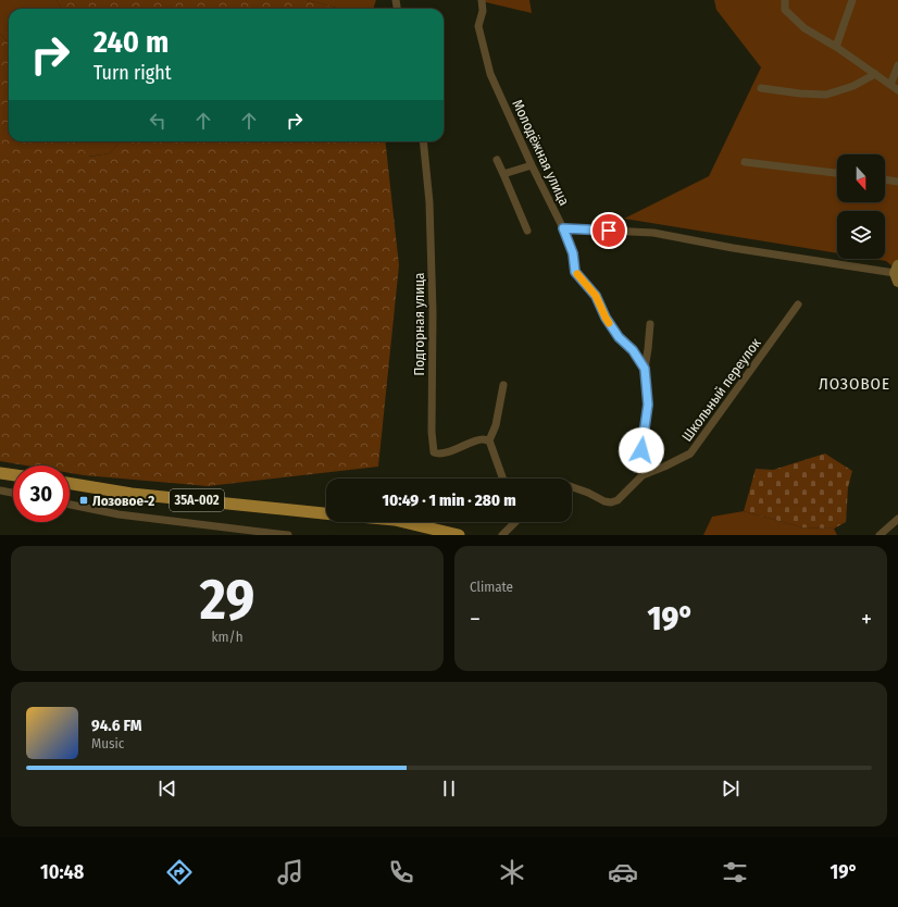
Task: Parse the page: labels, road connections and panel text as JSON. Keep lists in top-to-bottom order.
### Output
{
  "streets": {
    "main road": ["35А-002"],
    "street": ["Молодёжная улица", "Подгорная улица", "Школьный переулок"]
  },
  "crossings": [
    ["Молодёжная улица", "Школьный переулок"]
  ],
  "districts": ["ЛОЗОВОЕ"],
  "places": {
    "transit": ["Лозовое-2"]
  },
  "north": "bottom",
  "page": {
    "turn": ["240 m", "Turn right"],
    "limit": "30",
    "trip": "10:49 · 1 min · 280 m",
    "tile": [
      ["29", "km/h"],
      "Climate"
    ],
    "heat": ["−", "19°", "+"],
    "song": ["94.6 FM", "Music"],
    "tabs": ["10:48", "19°"]
  }
}
